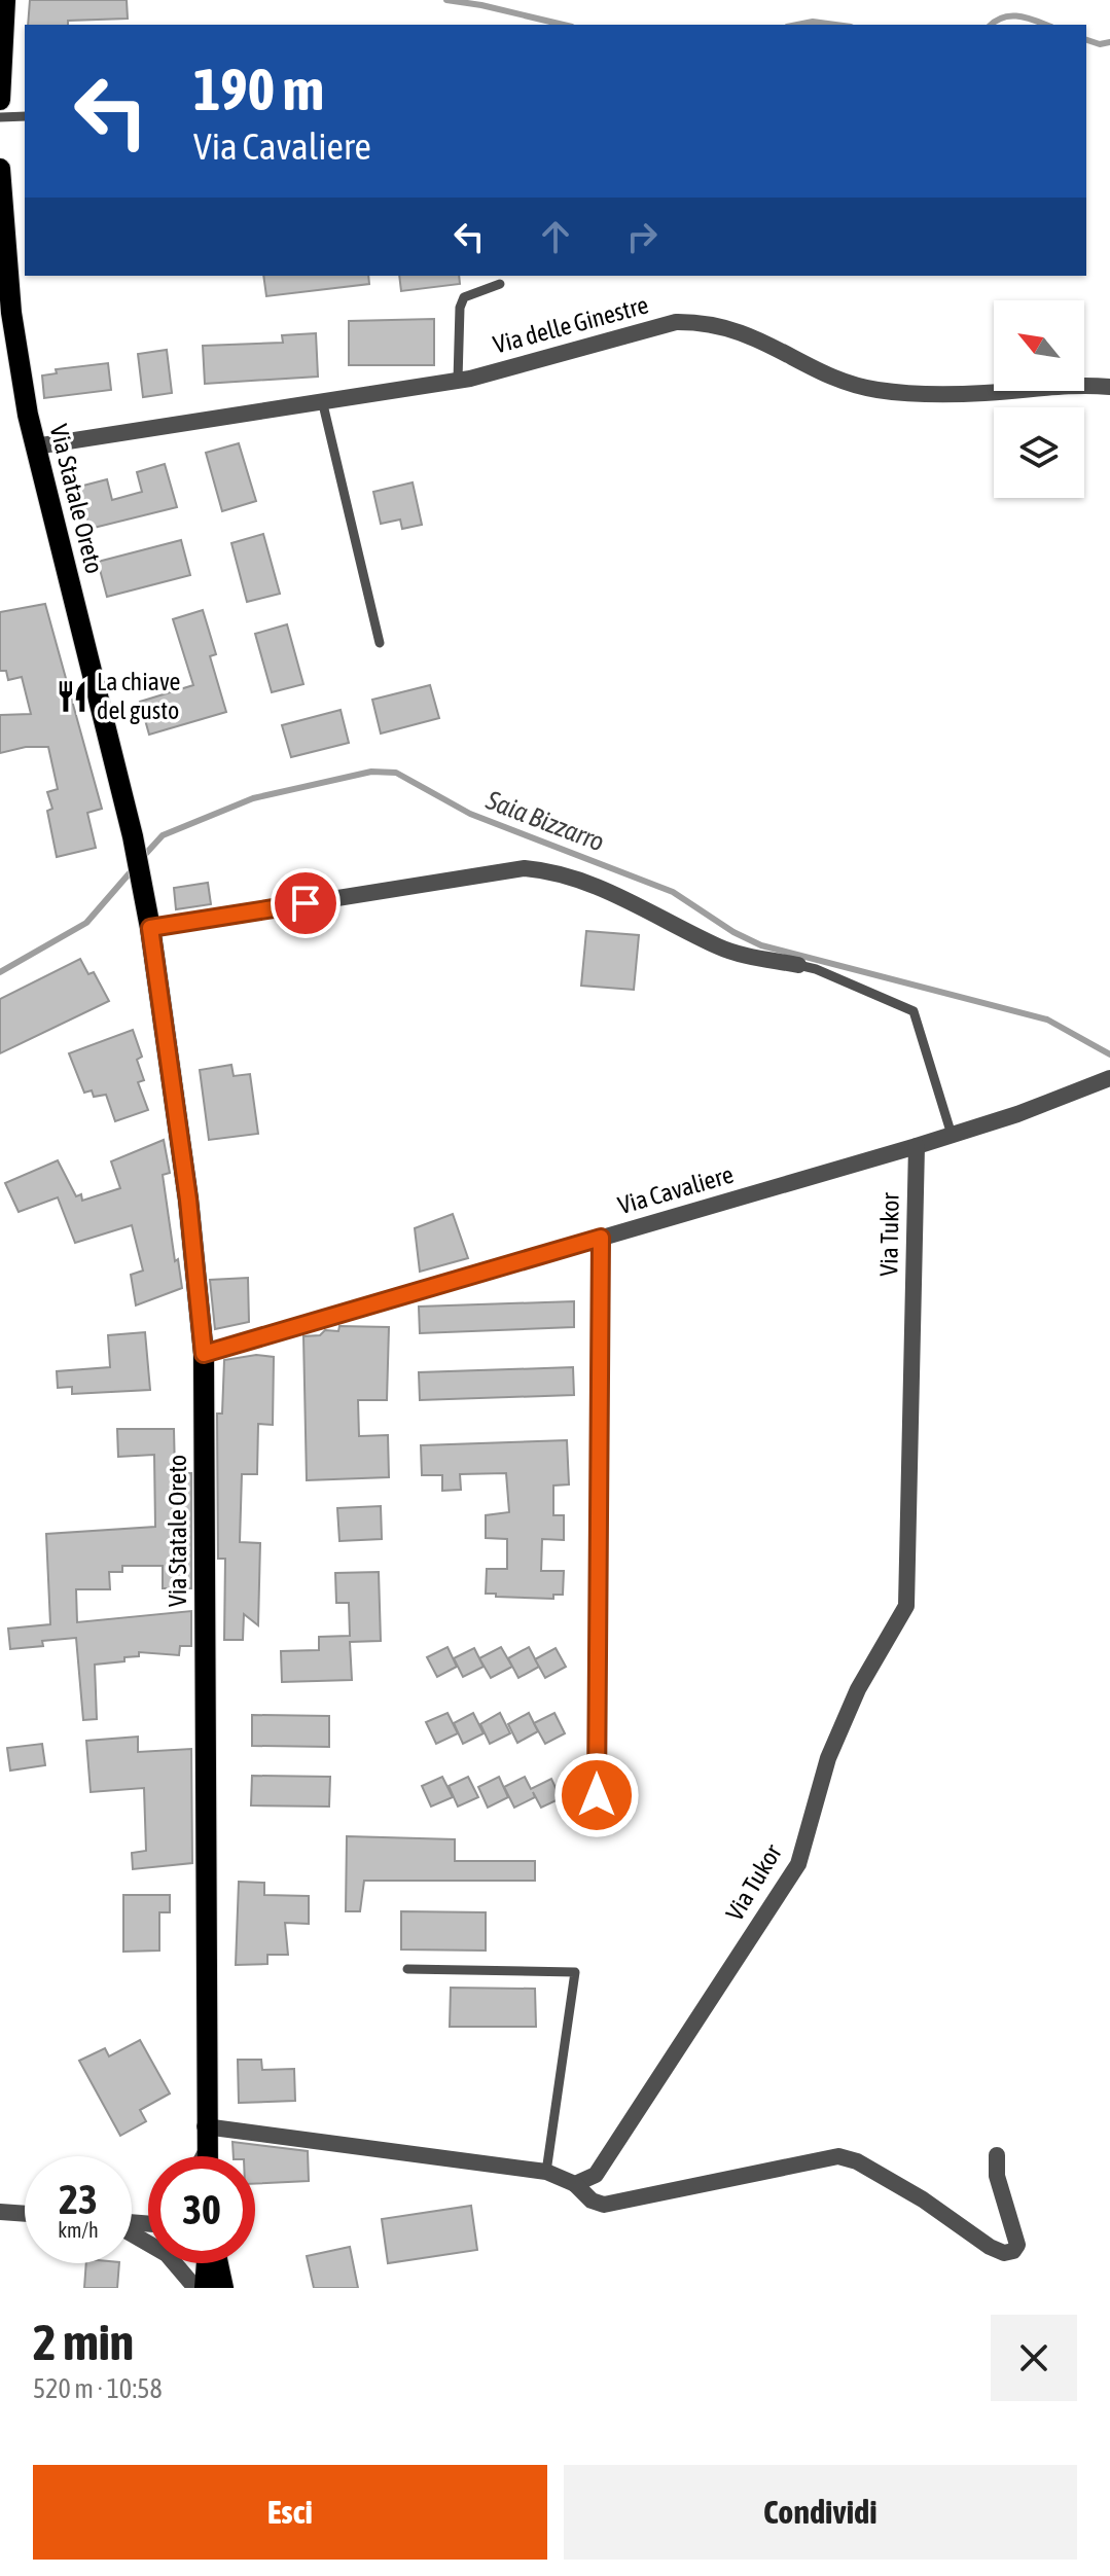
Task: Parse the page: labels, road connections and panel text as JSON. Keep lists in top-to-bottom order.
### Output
{
  "streets": {
    "main road": ["Via Statale Oreto"],
    "street": ["Via delle Ginestre", "Via Cavaliere", "Via Tukor"]
  },
  "crossings": [
    ["Via delle Ginestre", "Via Statale Oreto"],
    ["Via Statale Oreto", "Via Cavaliere"],
    ["Via Cavaliere", "Via Tukor"]
  ],
  "water": ["Saia Bizzarro"],
  "places": {
    "restaurant": ["La chiave del gusto"]
  },
  "north": "top left",
  "page": {
    "turn": ["190 m", "Via Cavaliere"],
    "speed": "23 km/h",
    "limit": "30",
    "heading": ["2 min", "520 m · 10:58"],
    "buttons": ["Esci", "Condividi"]
  }
}
